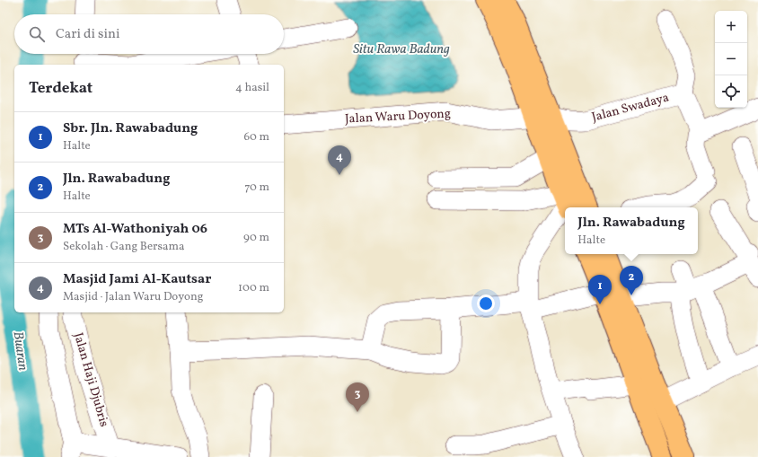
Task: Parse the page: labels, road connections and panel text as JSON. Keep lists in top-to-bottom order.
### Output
{
  "streets": {
    "street": ["Jalan Swadaya", "Jalan Waru Doyong", "Jalan Haji Djubris"]
  },
  "crossings": [
    ["Jalan Swadaya", "Jalan Waru Doyong"]
  ],
  "water": ["Situ Rawa Badung", "Buaran"],
  "page": {
    "map_buttons": ["+", "−"],
    "search": "Cari di sini",
    "heading": ["Terdekat", "4 hasil"],
    "list": [
      {
        "mark": "1",
        "name": "Sbr. Jln. Rawabadung",
        "note": "Halte",
        "value": "60 m"
      },
      {
        "mark": "2",
        "name": "Jln. Rawabadung",
        "note": "Halte",
        "value": "70 m"
      },
      {
        "mark": "3",
        "name": "MTs Al-Wathoniyah 06",
        "note": "Sekolah · Gang Bersama",
        "value": "90 m"
      },
      {
        "mark": "4",
        "name": "Masjid Jami Al-Kautsar",
        "note": "Masjid · Jalan Waru Doyong",
        "value": "100 m"
      }
    ],
    "pins": [
      "4",
      "2",
      "1",
      "3"
    ],
    "popup": ["Jln. Rawabadung", "Halte"]
  }
}
